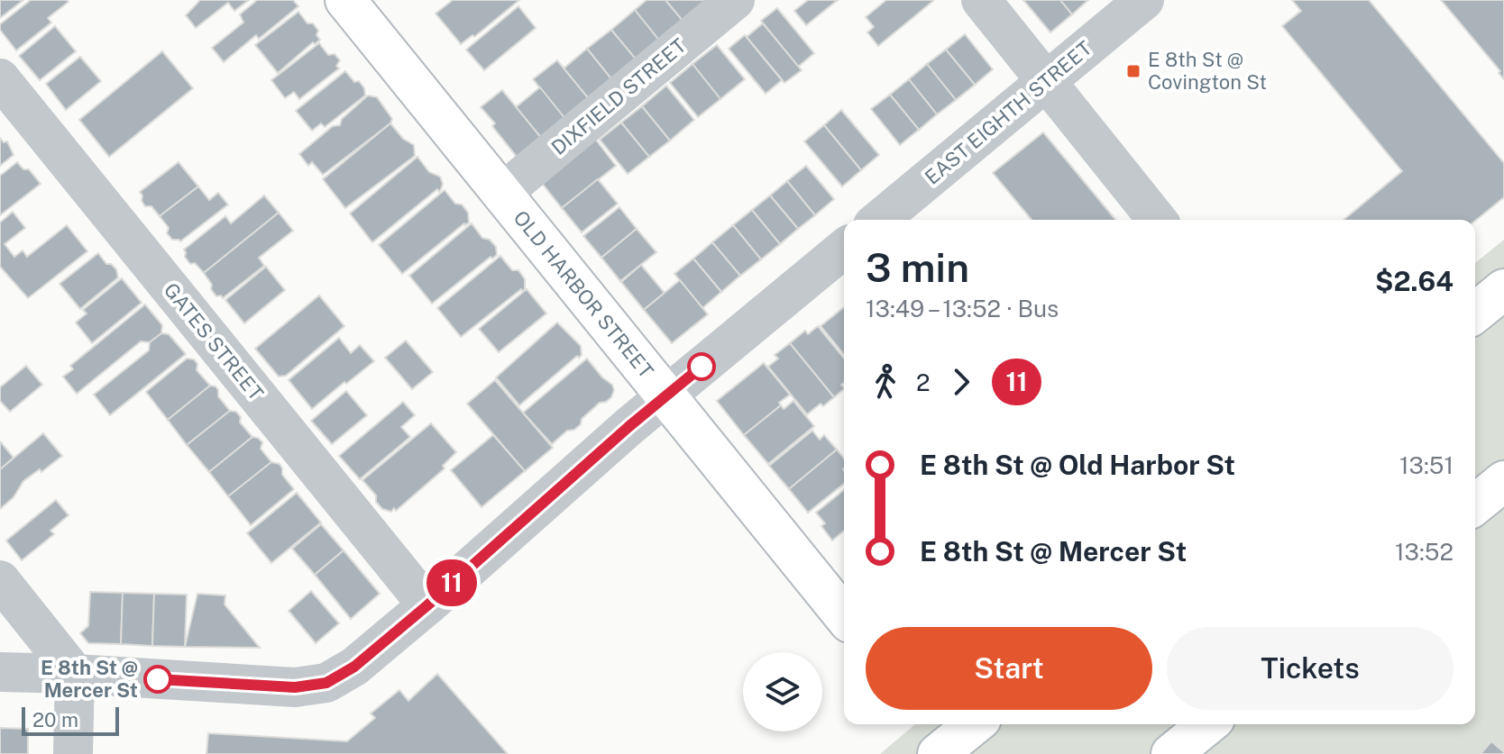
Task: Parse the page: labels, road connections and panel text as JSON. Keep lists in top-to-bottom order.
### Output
{
  "streets": {
    "street": [
      "DIXFIELD STREET",
      "EAST EIGHTH STREET",
      "OLD HARBOR STREET",
      "GATES STREET"
    ]
  },
  "crossings": [
    ["DIXFIELD STREET", "OLD HARBOR STREET"]
  ],
  "places": {
    "transit": ["E 8th St @ Covington St"],
    "other": ["E 8th St @ Mercer St"]
  },
  "lines": ["bus line 11"],
  "scale_bar": "20 m",
  "page": {
    "on_map": "11",
    "heading": ["3 min", "13:49 – 13:52 · Bus", "$2.64"],
    "legs": ["2", "11"],
    "list": [
      {
        "name": "E 8th St @ Old Harbor St",
        "value": "13:51"
      },
      {
        "name": "E 8th St @ Mercer St",
        "value": "13:52"
      }
    ],
    "buttons": ["Start", "Tickets"],
    "scale": "20 m"
  }
}
